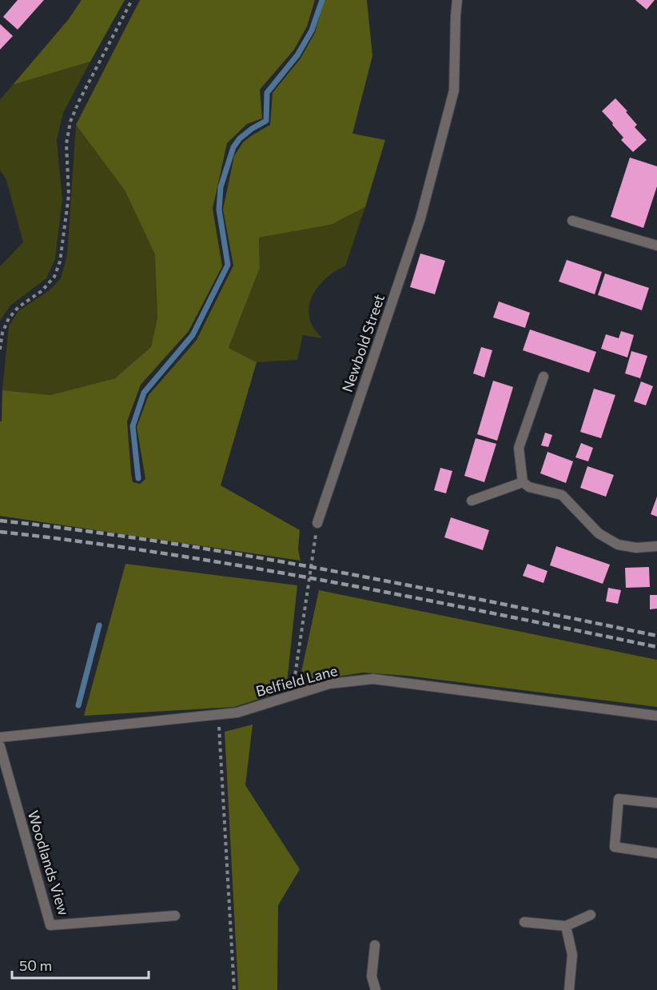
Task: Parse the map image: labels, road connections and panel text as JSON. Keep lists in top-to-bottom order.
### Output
{
  "streets": {
    "street": ["Newbold Street", "Belfield Lane", "Woodlands View"]
  },
  "scale_bar": "50 m"
}
